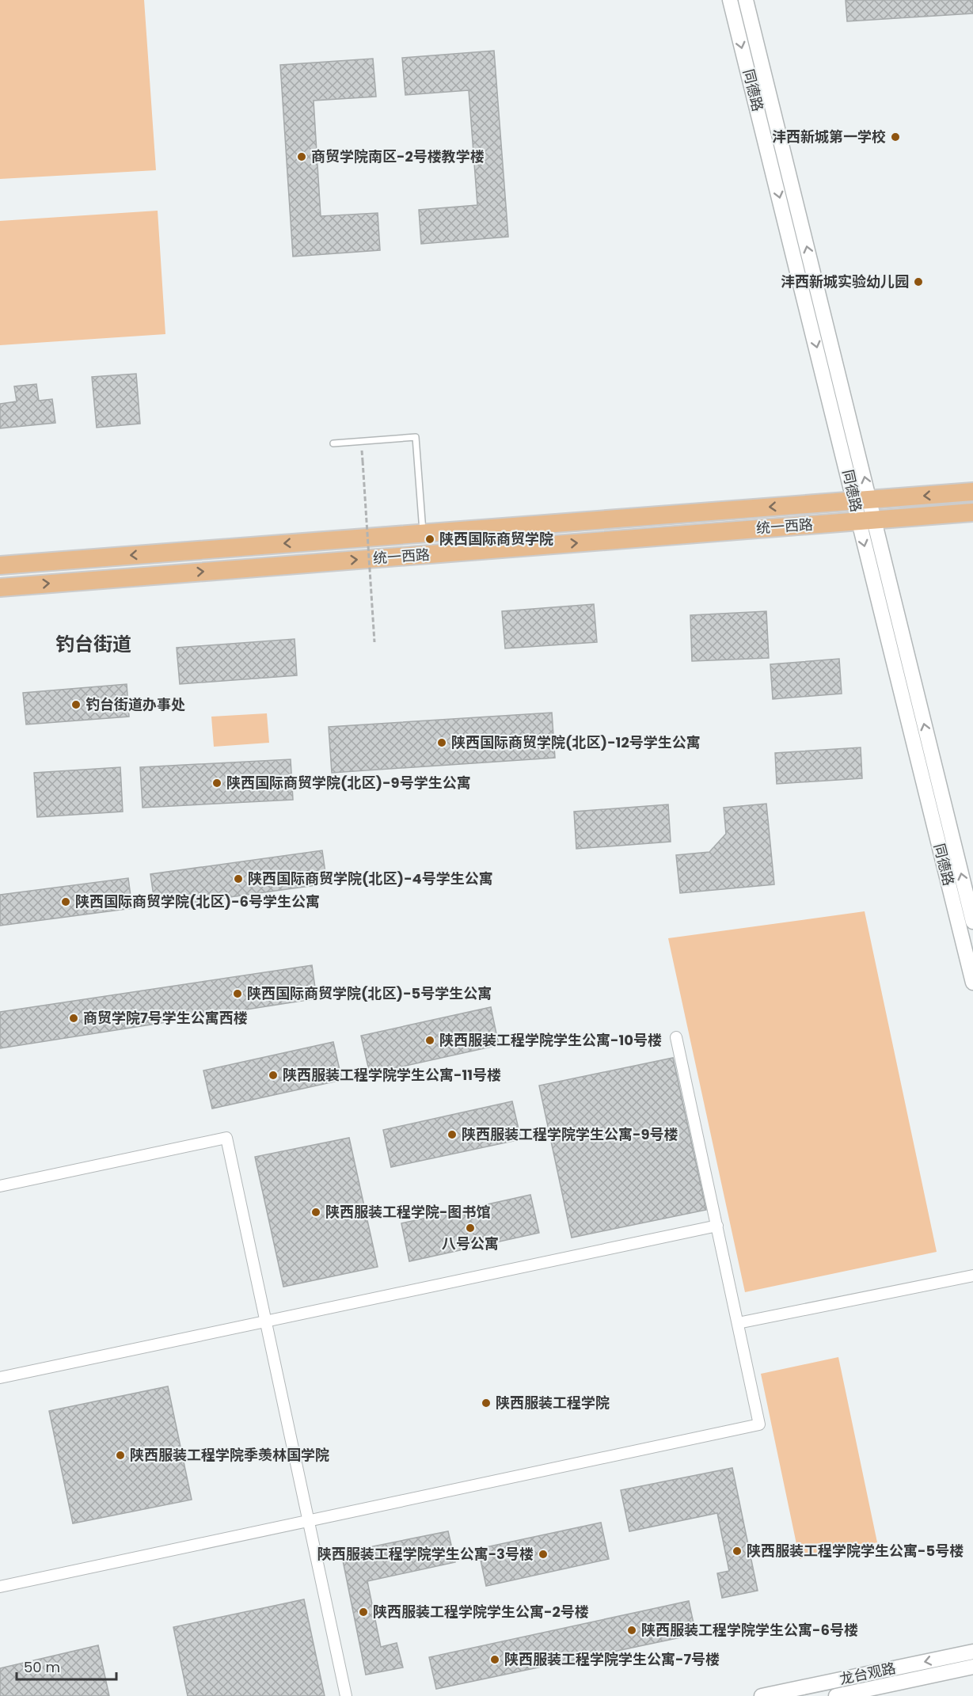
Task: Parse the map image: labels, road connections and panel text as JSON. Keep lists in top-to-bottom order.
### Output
{
  "streets": {
    "main road": ["统一西路"],
    "street": ["同德路", "龙台观路"]
  },
  "crossings": [
    ["同德路", "统一西路"]
  ],
  "districts": ["钓台街道"],
  "places": [
    "沣西新城第一学校",
    "商贸学院南区-2号楼教学楼",
    "沣西新城实验幼儿园",
    "陕西国际商贸学院",
    "钓台街道办事处",
    "陕西国际商贸学院(北区)-12号学生公寓",
    "陕西国际商贸学院(北区)-9号学生公寓",
    "陕西国际商贸学院(北区)-4号学生公寓",
    "陕西国际商贸学院(北区)-6号学生公寓",
    "陕西国际商贸学院(北区)-5号学生公寓",
    "商贸学院7号学生公寓西楼",
    "陕西服装工程学院学生公寓-10号楼",
    "陕西服装工程学院学生公寓-11号楼",
    "陕西服装工程学院学生公寓-9号楼",
    "陕西服装工程学院-图书馆",
    "八号公寓",
    "陕西服装工程学院",
    "陕西服装工程学院季羡林国学院",
    "陕西服装工程学院学生公寓-5号楼",
    "陕西服装工程学院学生公寓-3号楼",
    "陕西服装工程学院学生公寓-2号楼",
    "陕西服装工程学院学生公寓-6号楼",
    "陕西服装工程学院学生公寓-7号楼"
  ],
  "scale_bar": "50 m"
}
